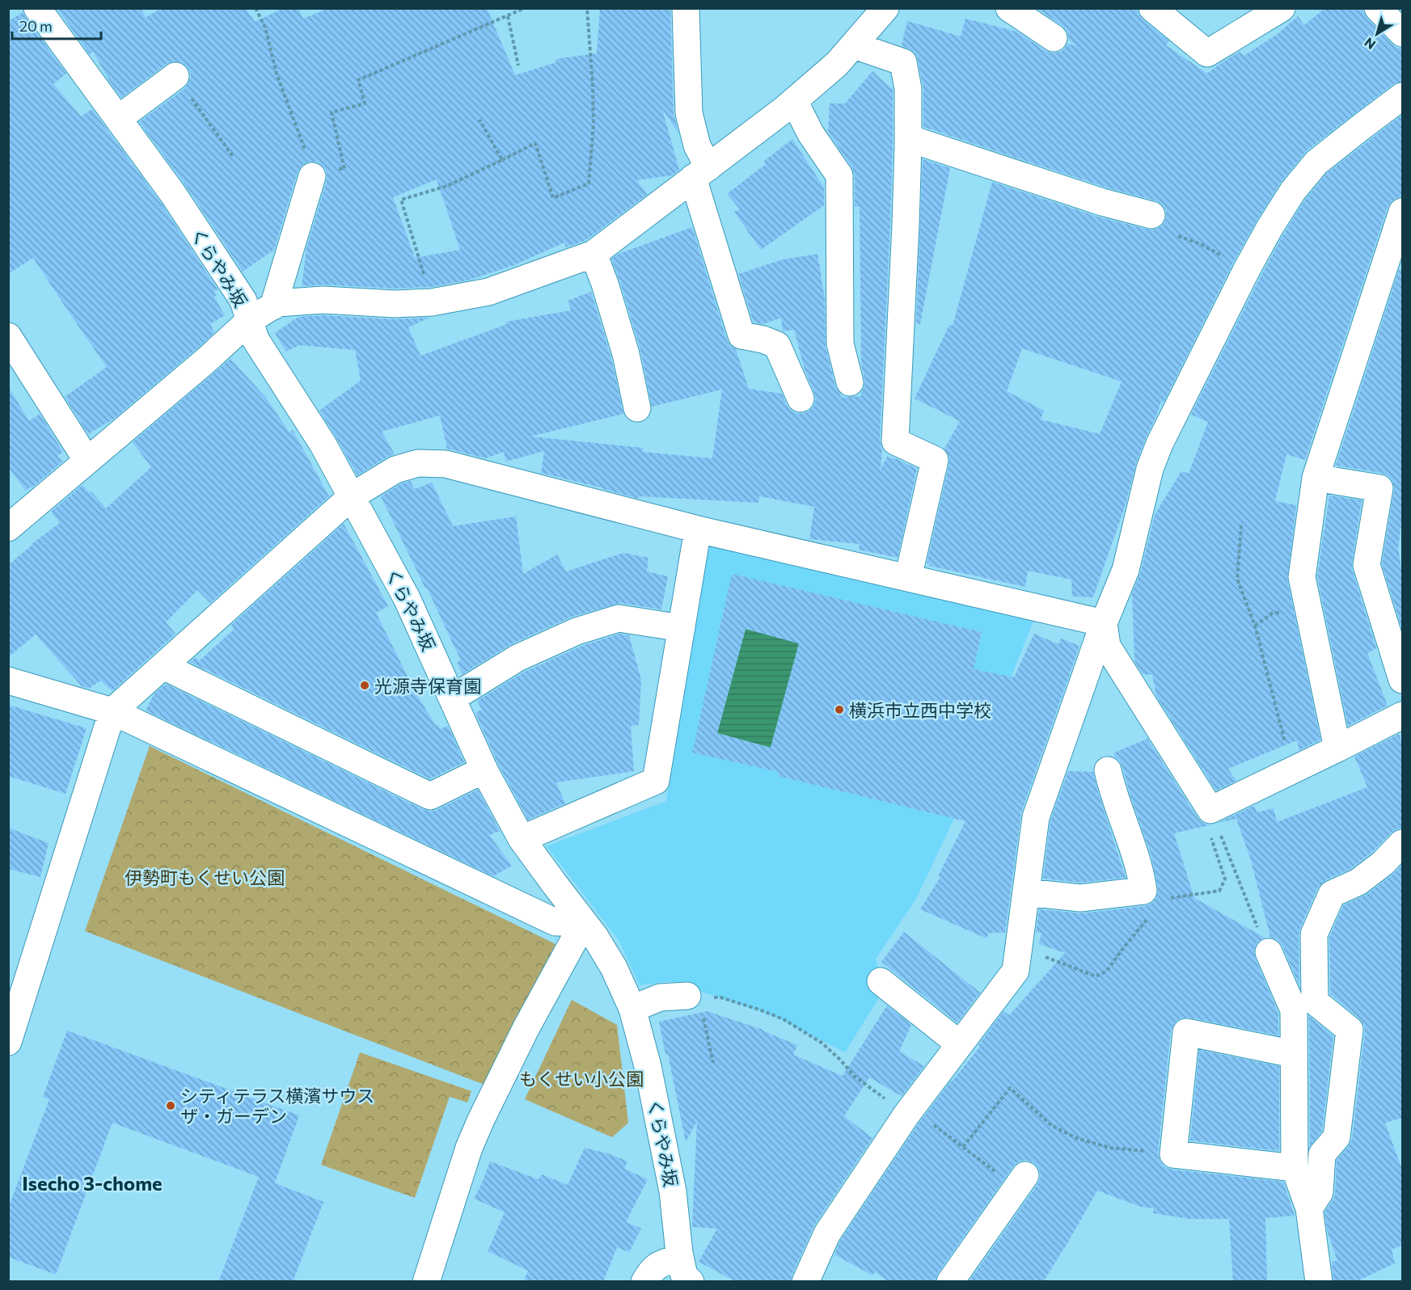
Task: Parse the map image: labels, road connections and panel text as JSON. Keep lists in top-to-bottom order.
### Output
{
  "streets": {
    "street": ["くらやみ坂"]
  },
  "districts": ["Isecho 3-chome"],
  "parks": ["伊勢町もくせい公園", "もくせい小公園"],
  "places": ["光源寺保育園", "横浜市立西中学校", "シティテラス横濱サウス ザ・ガーデン"],
  "scale_bar": "20 m",
  "north": "bottom left"
}
